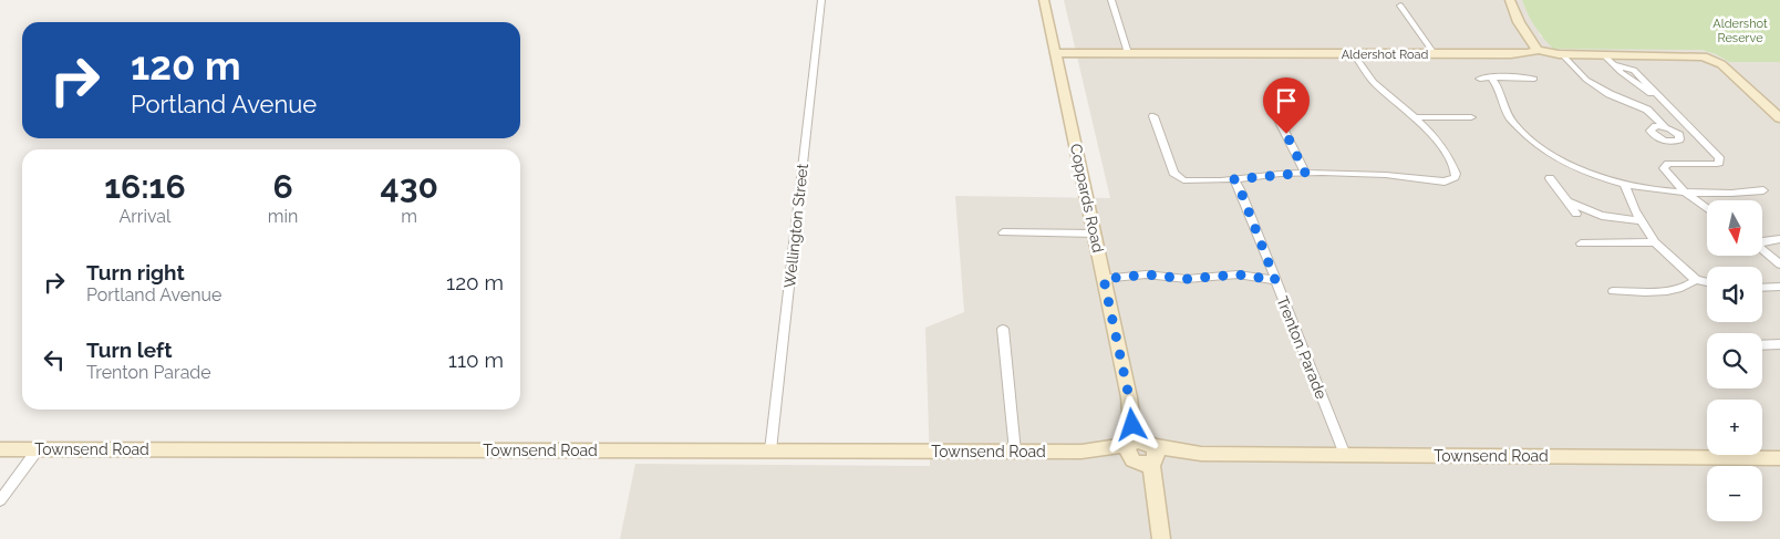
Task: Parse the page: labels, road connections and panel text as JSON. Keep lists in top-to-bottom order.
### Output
{
  "streets": {
    "street": [
      "Aldershot Road",
      "Coppards Road",
      "Wellington Street",
      "Trenton Parade",
      "Townsend Road"
    ]
  },
  "crossings": [
    ["Aldershot Road", "Coppards Road"],
    ["Coppards Road", "Townsend Road"],
    ["Wellington Street", "Townsend Road"],
    ["Trenton Parade", "Townsend Road"]
  ],
  "parks": ["Aldershot Reserve"],
  "north": "bottom",
  "page": {
    "turn": ["120 m", "Portland Avenue"],
    "eta": [
      "16:16",
      "Arrival",
      "6",
      "min",
      "430",
      "m"
    ],
    "map_buttons": ["+", "−"],
    "list": [
      {
        "name": "Turn right",
        "note": "Portland Avenue",
        "value": "120 m"
      },
      {
        "name": "Turn left",
        "note": "Trenton Parade",
        "value": "110 m"
      }
    ]
  }
}
